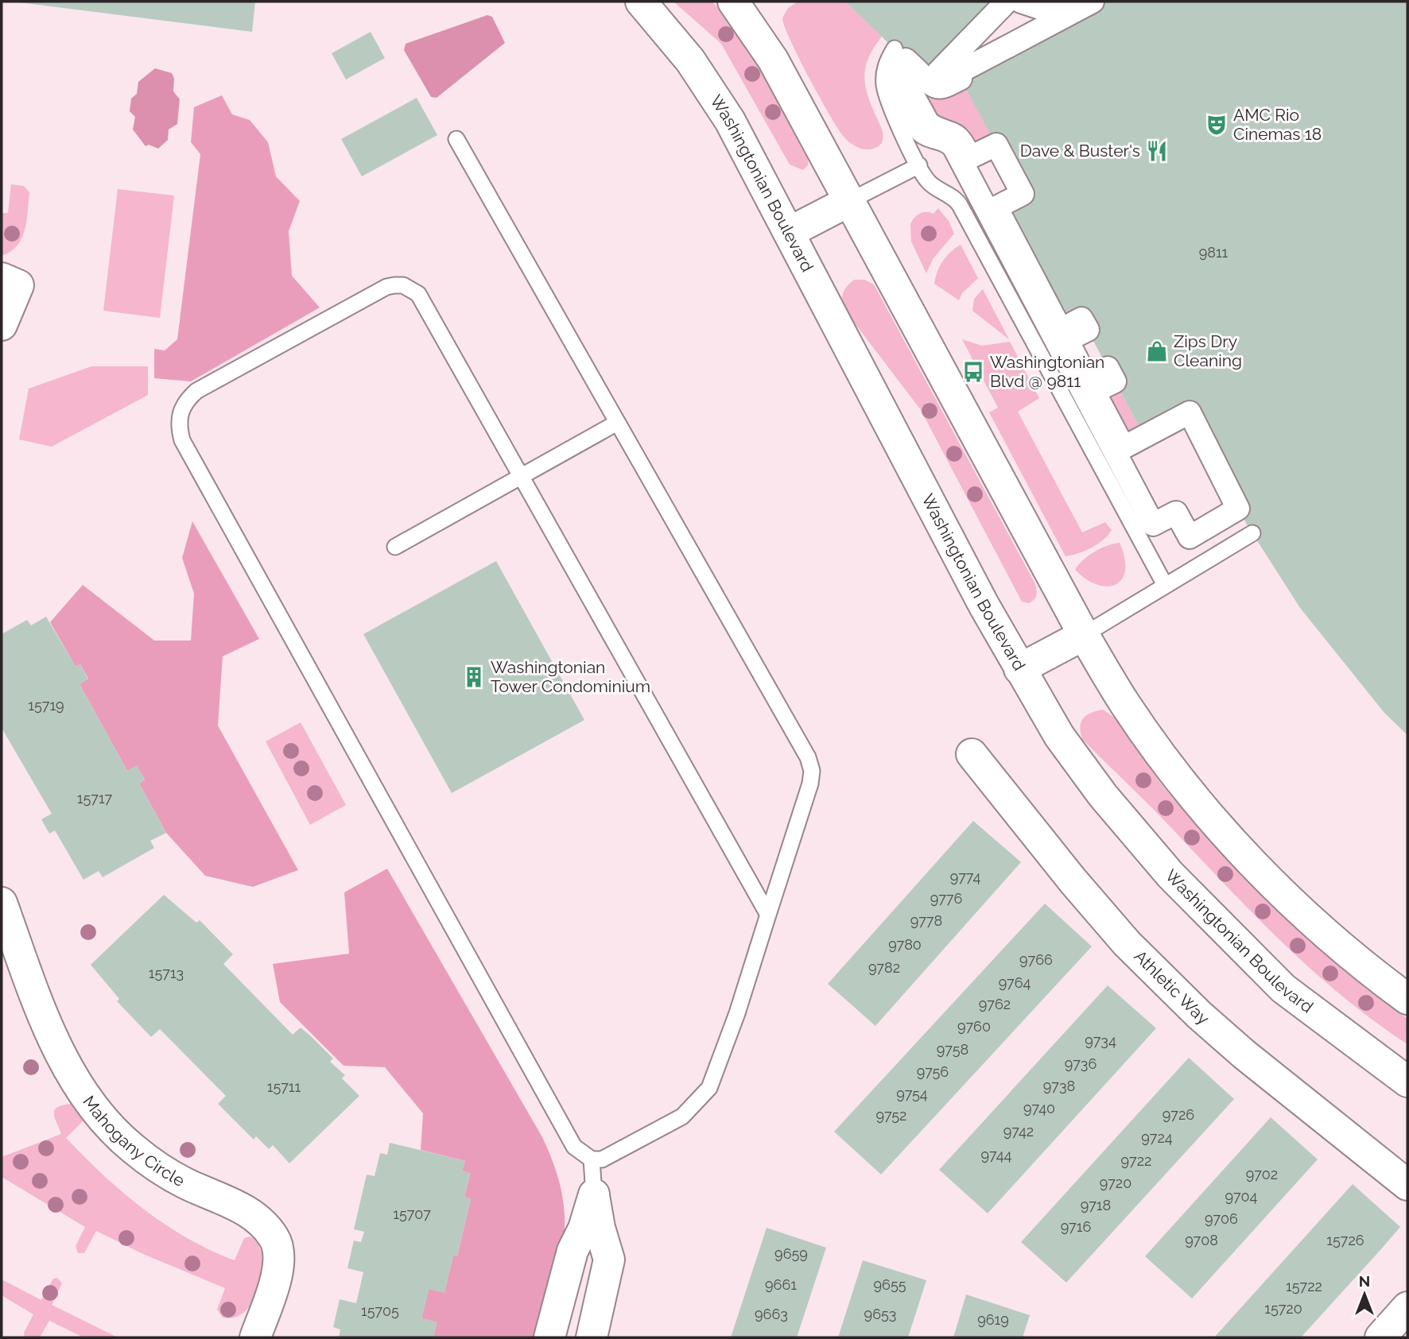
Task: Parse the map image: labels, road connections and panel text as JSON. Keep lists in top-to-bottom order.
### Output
{
  "streets": {
    "street": ["Washingtonian Boulevard", "Athletic Way", "Mahogany Circle"]
  },
  "places": {
    "theatre": ["AMC Rio Cinemas 18"],
    "restaurant": ["Dave & Buster's"],
    "shop": ["Zips Dry Cleaning"],
    "bus stop": ["Washingtonian Blvd @ 9811"],
    "building": ["Washingtonian Tower Condominium"]
  },
  "house_numbers": [
    "9811",
    "15719",
    "15717",
    "9774",
    "9776",
    "9778",
    "9780",
    "9766",
    "9782",
    "15713",
    "9764",
    "9762",
    "9760",
    "9734",
    "9758",
    "9736",
    "9756",
    "9738",
    "15711",
    "9754",
    "9740",
    "9726",
    "9752",
    "9742",
    "9724",
    "9744",
    "9722",
    "9702",
    "9720",
    "9704",
    "9718",
    "15707",
    "9706",
    "9716",
    "9708",
    "15726",
    "9659",
    "9661",
    "9655",
    "15722",
    "15720",
    "15705",
    "9663",
    "9653",
    "9619"
  ],
  "north": "top"
}
